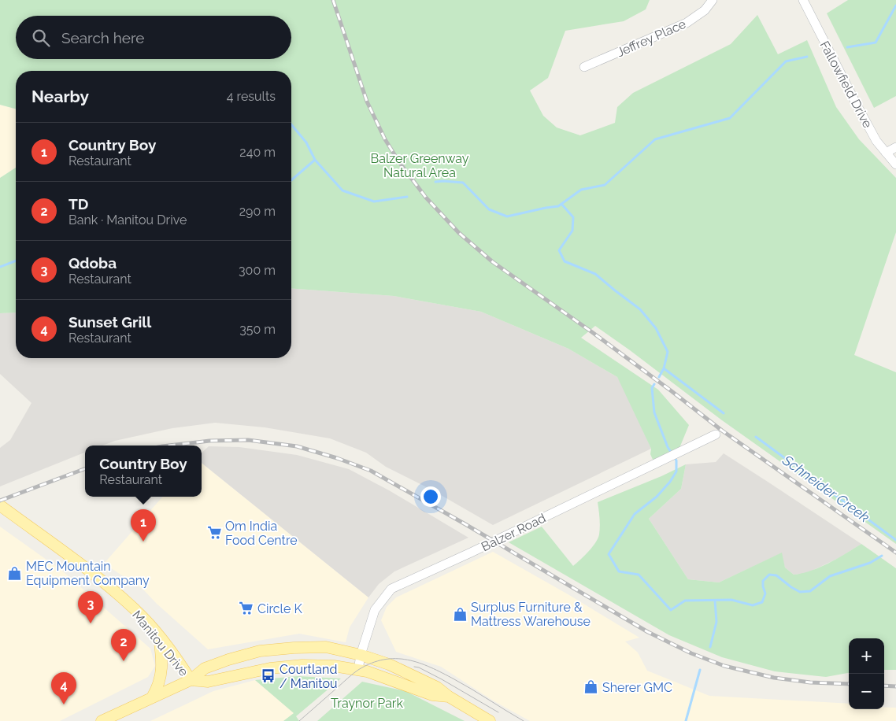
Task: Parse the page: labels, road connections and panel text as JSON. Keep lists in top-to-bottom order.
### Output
{
  "streets": {
    "main road": ["Manitou Drive"],
    "street": ["Jeffrey Place", "Fallowfield Drive", "Balzer Road"]
  },
  "water": ["Schneider Creek"],
  "parks": ["Balzer Greenway Natural Area", "Traynor Park"],
  "places": {
    "supermarket": ["Om India Food Centre", "Circle K"],
    "shop": ["MEC Mountain Equipment Company", "Surplus Furniture & Mattress Warehouse", "Sherer GMC"],
    "bus stop": ["Courtland / Manitou"]
  },
  "page": {
    "search": "Search here",
    "heading": ["Nearby", "4 results"],
    "list": [
      {
        "mark": "1",
        "name": "Country Boy",
        "note": "Restaurant",
        "value": "240 m"
      },
      {
        "mark": "2",
        "name": "TD",
        "note": "Bank · Manitou Drive",
        "value": "290 m"
      },
      {
        "mark": "3",
        "name": "Qdoba",
        "note": "Restaurant",
        "value": "300 m"
      },
      {
        "mark": "4",
        "name": "Sunset Grill",
        "note": "Restaurant",
        "value": "350 m"
      }
    ],
    "popup": ["Country Boy", "Restaurant"],
    "pins": [
      "1",
      "3",
      "2",
      "4"
    ],
    "map_buttons": ["+", "−"]
  }
}
